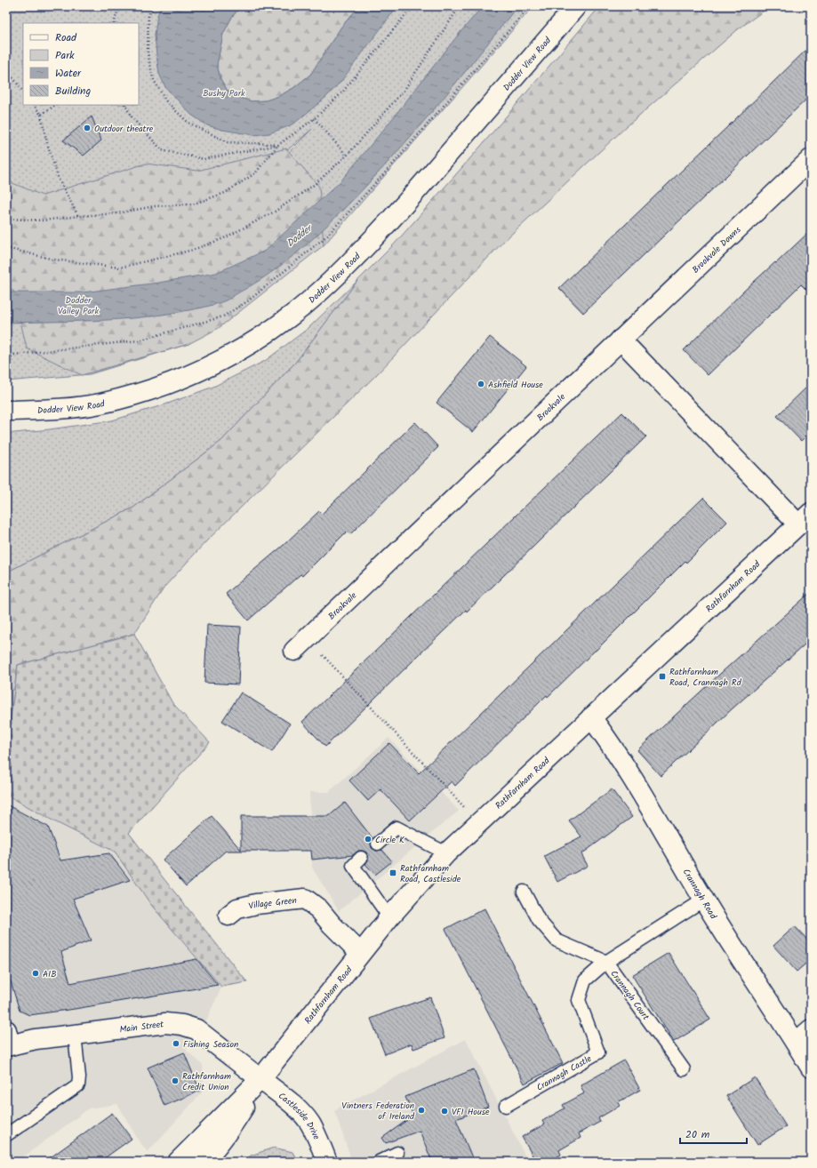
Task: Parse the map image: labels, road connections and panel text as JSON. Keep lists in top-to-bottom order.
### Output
{
  "streets": {
    "street": [
      "Dodder View Road",
      "Brookvale Downs",
      "Brookvale",
      "Rathfarnham Road",
      "Crannagh Road",
      "Village Green",
      "Main Street",
      "Castleside Drive"
    ],
    "lane": ["Crannagh Court", "Crannagh Castle"]
  },
  "crossings": [
    ["Brookvale Downs", "Brookvale"],
    ["Rathfarnham Road", "Crannagh Road"],
    ["Rathfarnham Road", "Village Green"],
    ["Rathfarnham Road", "Main Street"],
    ["Rathfarnham Road", "Castleside Drive"],
    ["Crannagh Road", "Crannagh Court"],
    ["Crannagh Court", "Crannagh Castle"],
    ["Main Street", "Castleside Drive"]
  ],
  "water": ["Dodder"],
  "parks": ["Bushy Park", "Dodder Valley Park"],
  "places": {
    "other": [
      "Outdoor theatre",
      "Ashfield House",
      "Circle K",
      "AIB",
      "Fishing Season",
      "Rathfarnham Credit Union",
      "Vintners Federation of Ireland",
      "VFI House"
    ],
    "transit": ["Rathfarnham Road, Crannagh Rd", "Rathfarnham Road, Castleside"]
  },
  "legend": [
    "Road",
    "Park",
    "Water",
    "Building"
  ],
  "scale_bar": "20 m"
}
